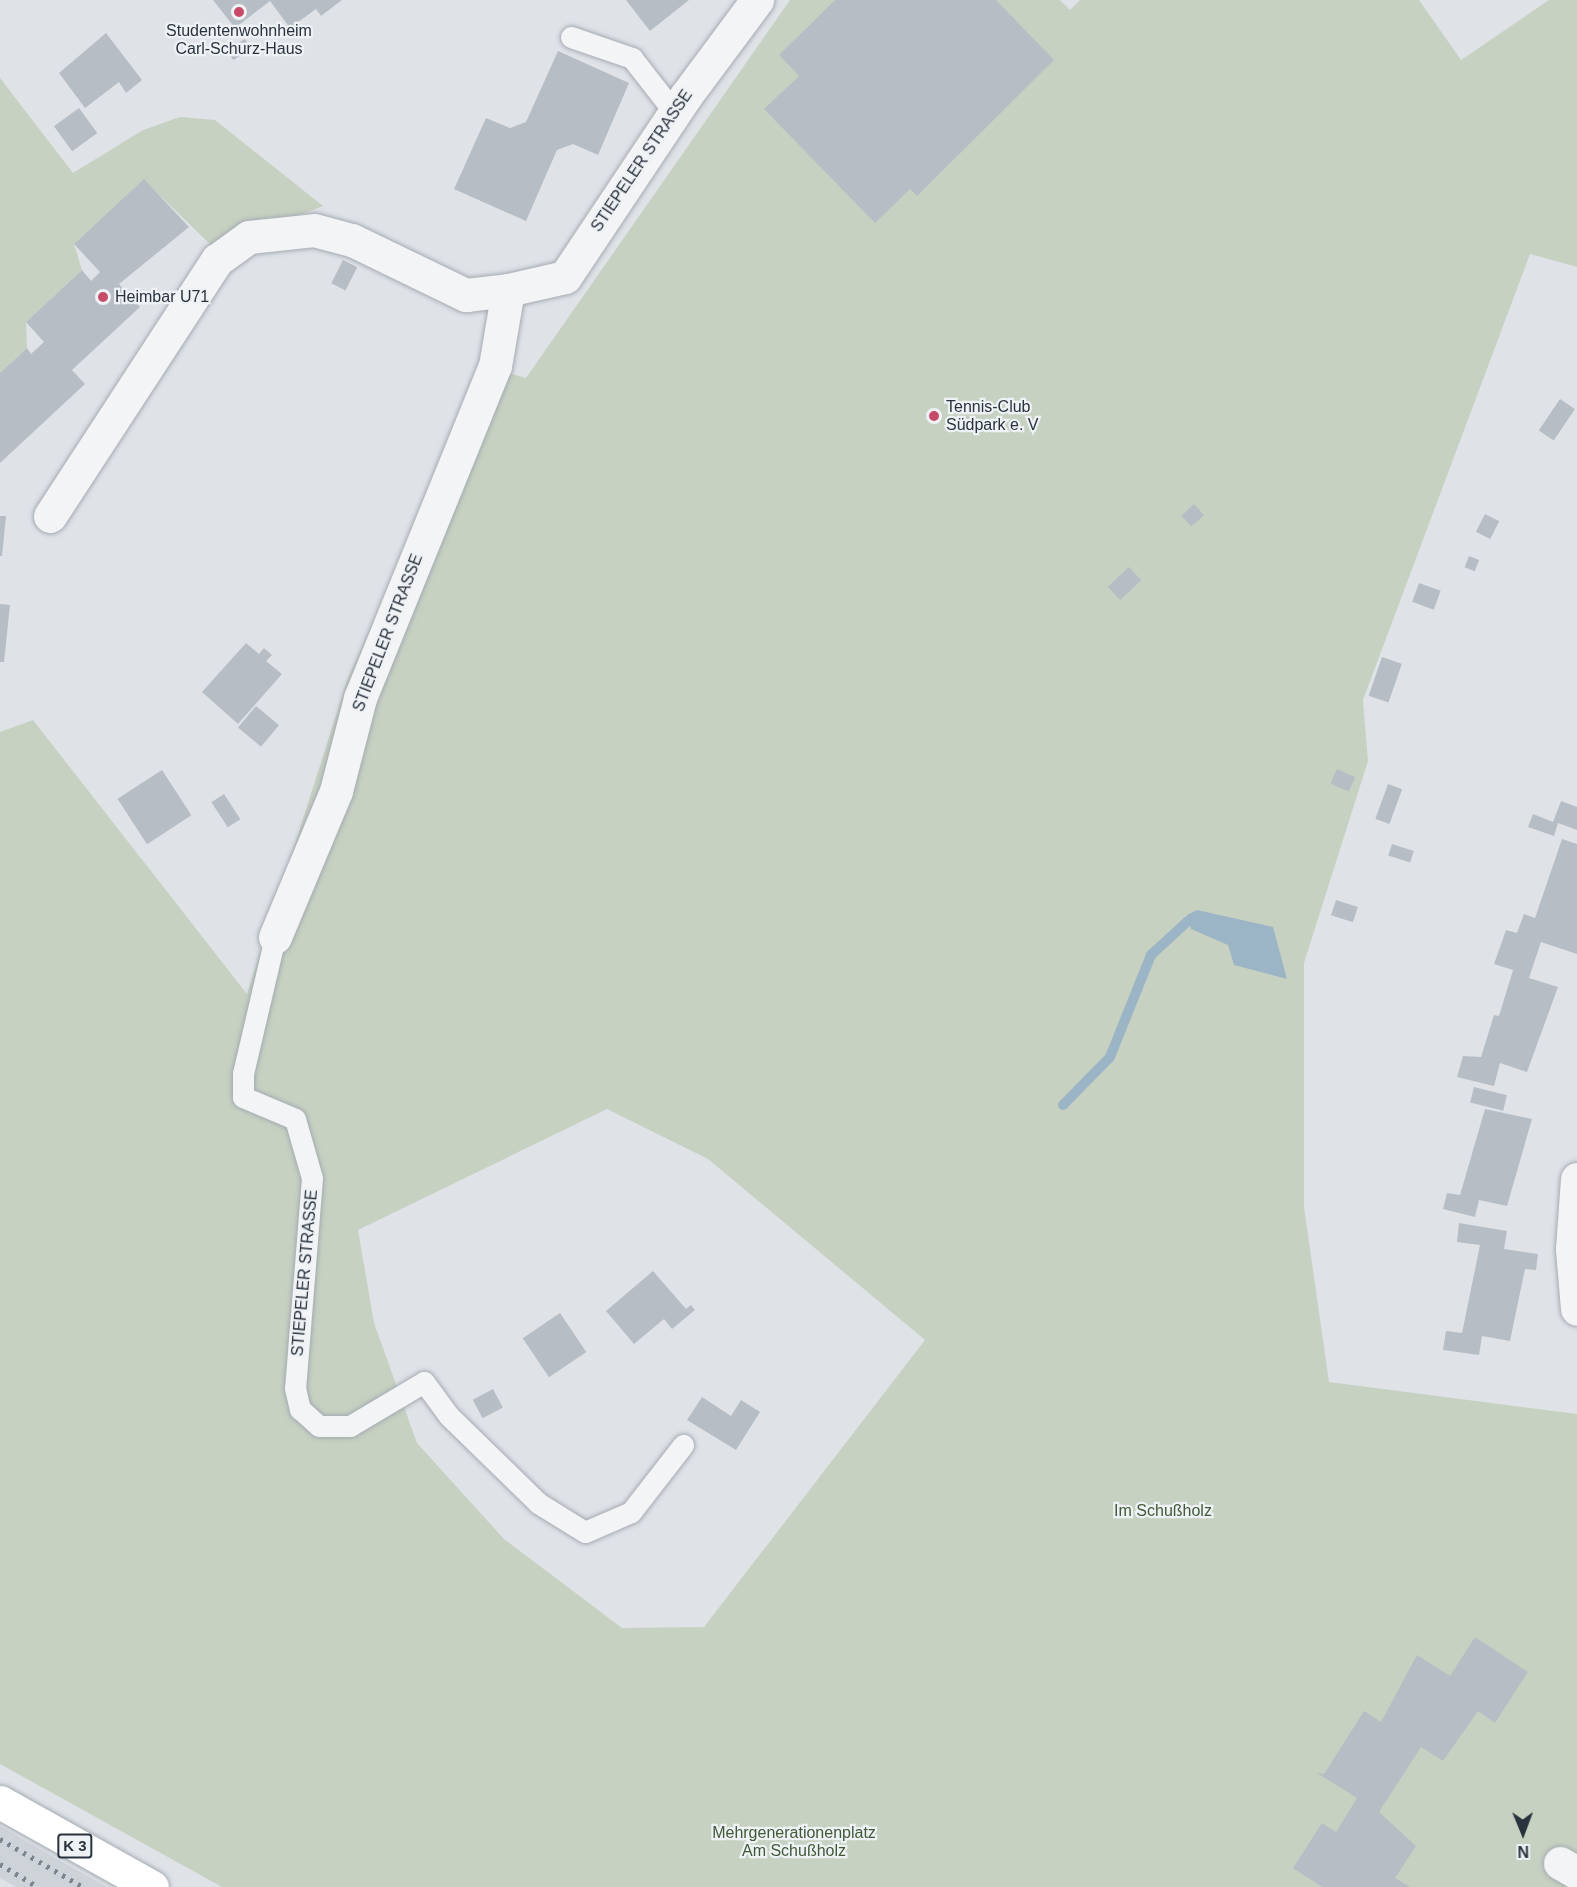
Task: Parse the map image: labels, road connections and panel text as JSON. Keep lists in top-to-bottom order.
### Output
{
  "streets": {
    "highway": ["K 3"],
    "street": ["STIEPELER STRASSE"]
  },
  "parks": ["Im Schußholz", "Mehrgenerationenplatz Am Schußholz"],
  "places": ["Studentenwohnheim Carl-Schurz-Haus", "Heimbar U71", "Tennis-Club Südpark e. V"],
  "north": "bottom"
}
